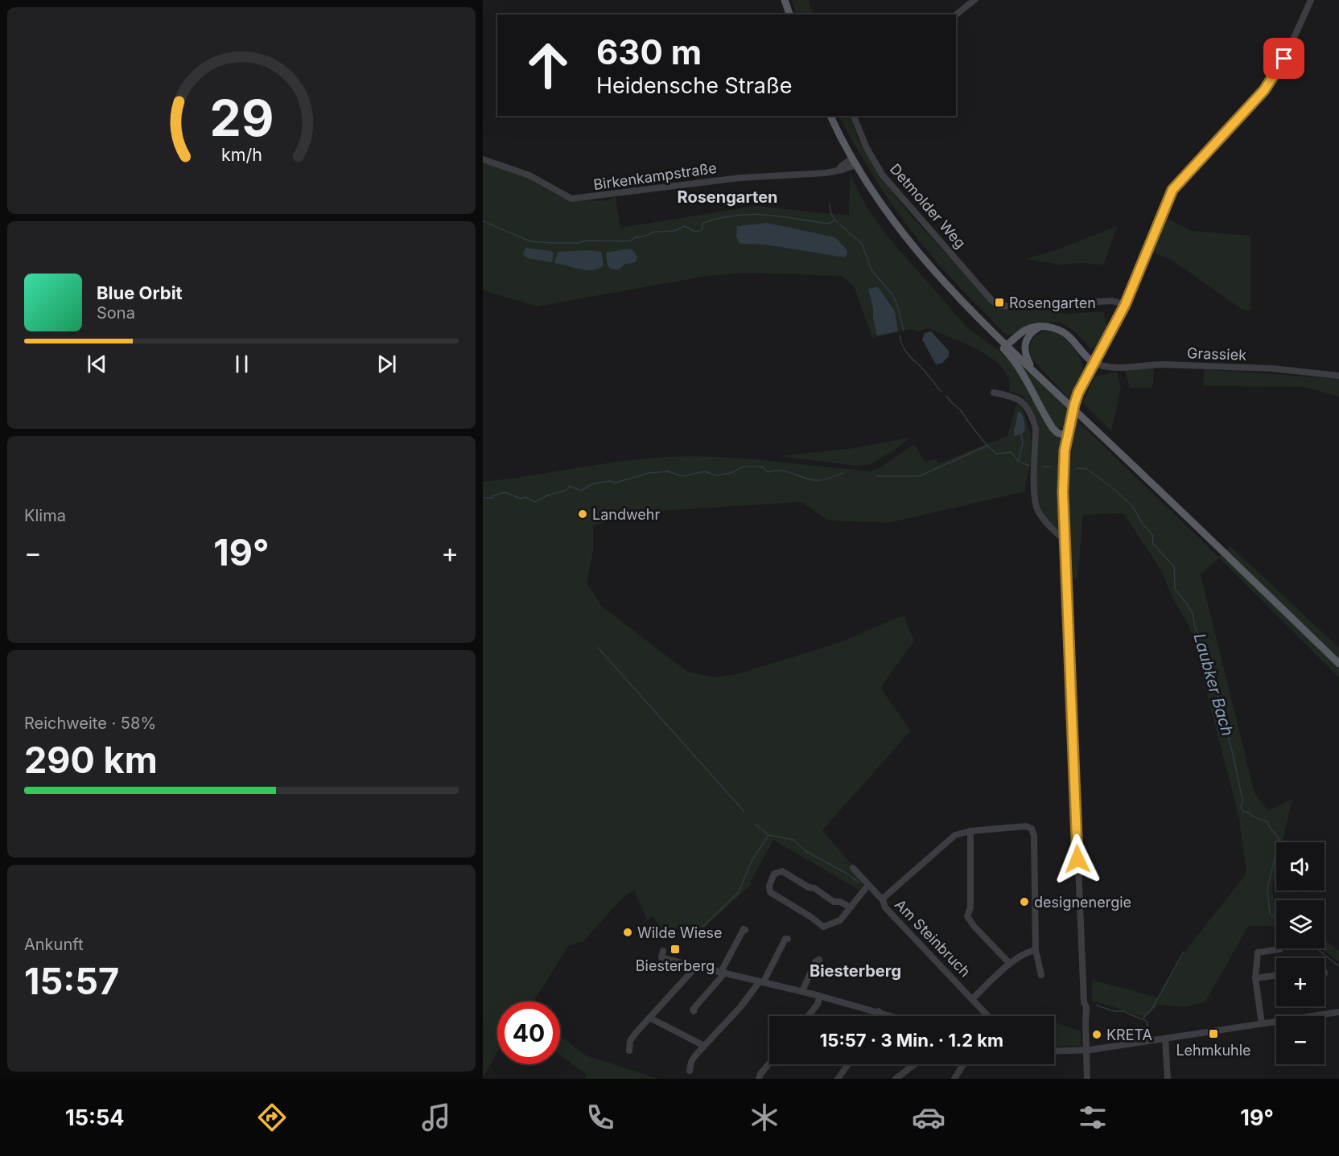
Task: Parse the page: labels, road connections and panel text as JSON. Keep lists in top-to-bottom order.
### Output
{
  "streets": {
    "street": [
      "Birkenkampstraße",
      "Detmolder Weg",
      "Grassiek",
      "Am Steinbruch"
    ]
  },
  "districts": ["Rosengarten", "Biesterberg"],
  "water": ["Laubker Bach"],
  "places": {
    "transit": ["Rosengarten", "Biesterberg", "Lehmkuhle"],
    "other": [
      "Landwehr",
      "designenergie",
      "Wilde Wiese",
      "KRETA"
    ]
  },
  "page": {
    "turn": ["630 m", "Heidensche Straße"],
    "song": ["Blue Orbit", "Sona"],
    "tile": [
      "Klima",
      ["Reichweite · 58%", "290 km"],
      ["Ankunft", "15:57"]
    ],
    "heat": ["−", "19°", "+"],
    "map_buttons": ["+", "−"],
    "limit": "40",
    "trip": "15:57 · 3 Min. · 1.2 km",
    "tabs": ["15:54", "19°"],
    "gauge": ["29", "km/h"]
  }
}
